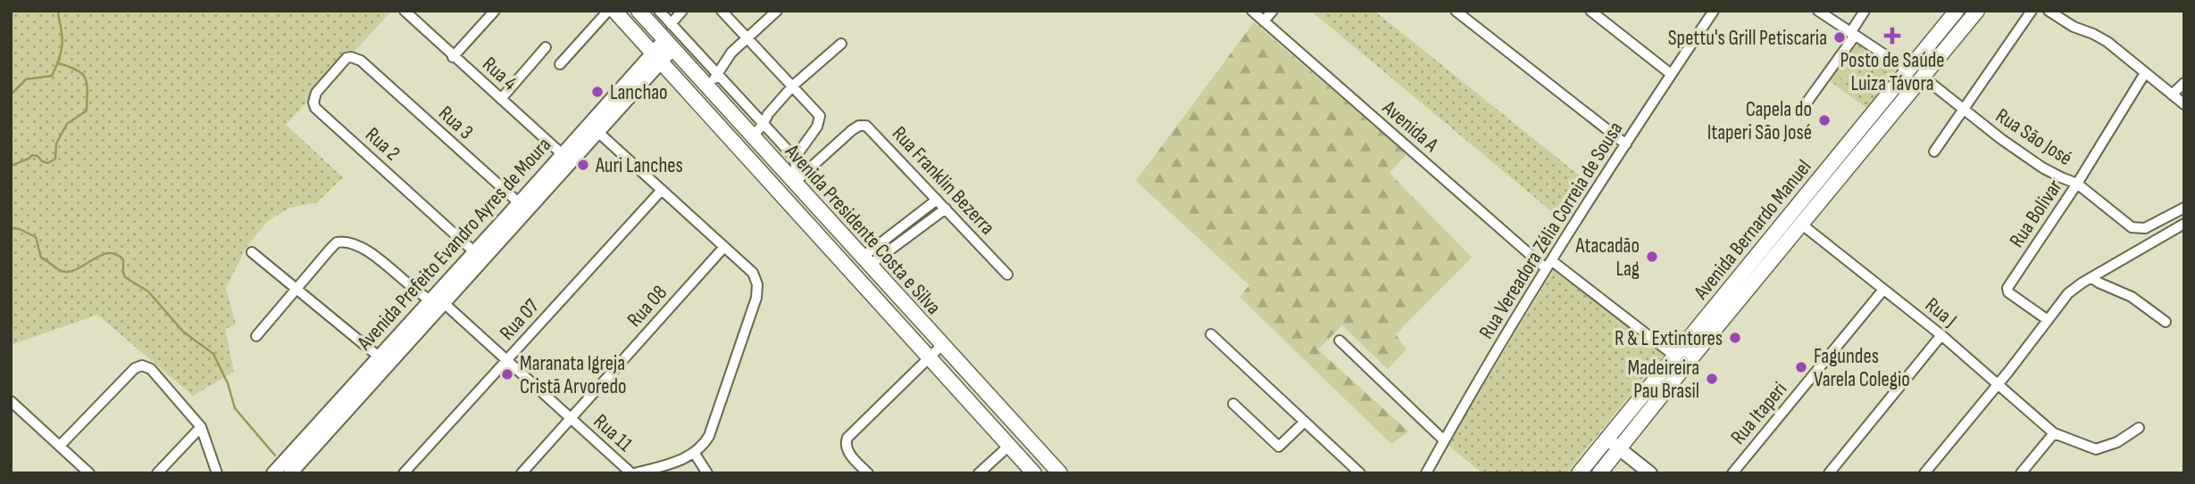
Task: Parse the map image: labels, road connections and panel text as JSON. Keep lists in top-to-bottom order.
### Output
{
  "streets": {
    "main road": ["Avenida Presidente Costa e Silva", "Avenida Bernardo Manuel"],
    "street": [
      "Rua 4",
      "Rua 3",
      "Avenida A",
      "Rua São José",
      "Rua 2",
      "Rua Franklin Bezerra",
      "Rua Bolivar",
      "Rua Vereadora Zélia Correia de Sousa",
      "Avenida Prefeito Evandro Ayres de Moura",
      "Rua 08",
      "Rua J",
      "Rua 07",
      "Rua Itaperi",
      "Rua 11"
    ]
  },
  "crossings": [
    ["Rua 4", "Avenida Prefeito Evandro Ayres de Moura"],
    ["Rua 3", "Rua 2"],
    ["Rua 3", "Avenida Prefeito Evandro Ayres de Moura"],
    ["Avenida A", "Avenida Bernardo Manuel"],
    ["Avenida A", "Rua Vereadora Zélia Correia de Sousa"],
    ["Rua São José", "Rua Bolivar"],
    ["Rua São José", "Avenida Bernardo Manuel"],
    ["Rua 2", "Avenida Prefeito Evandro Ayres de Moura"],
    ["Rua Franklin Bezerra", "Avenida Presidente Costa e Silva"],
    ["Avenida Presidente Costa e Silva", "Avenida Prefeito Evandro Ayres de Moura"],
    ["Avenida Bernardo Manuel", "Rua J"],
    ["Avenida Prefeito Evandro Ayres de Moura", "Rua 11"],
    ["Rua 08", "Rua 11"],
    ["Rua J", "Rua Itaperi"],
    ["Rua 07", "Rua 11"]
  ],
  "places": {
    "health": ["Posto de Saúde Luiza Távora"],
    "other": [
      "Spettu's Grill Petiscaria",
      "Lanchao",
      "Capela do Itaperi São José",
      "Auri Lanches",
      "Atacadão Lag",
      "R & L Extintores",
      "Fagundes Varela Colegio",
      "Maranata Igreja Cristã Arvoredo",
      "Madeireira Pau Brasil"
    ]
  }
}
